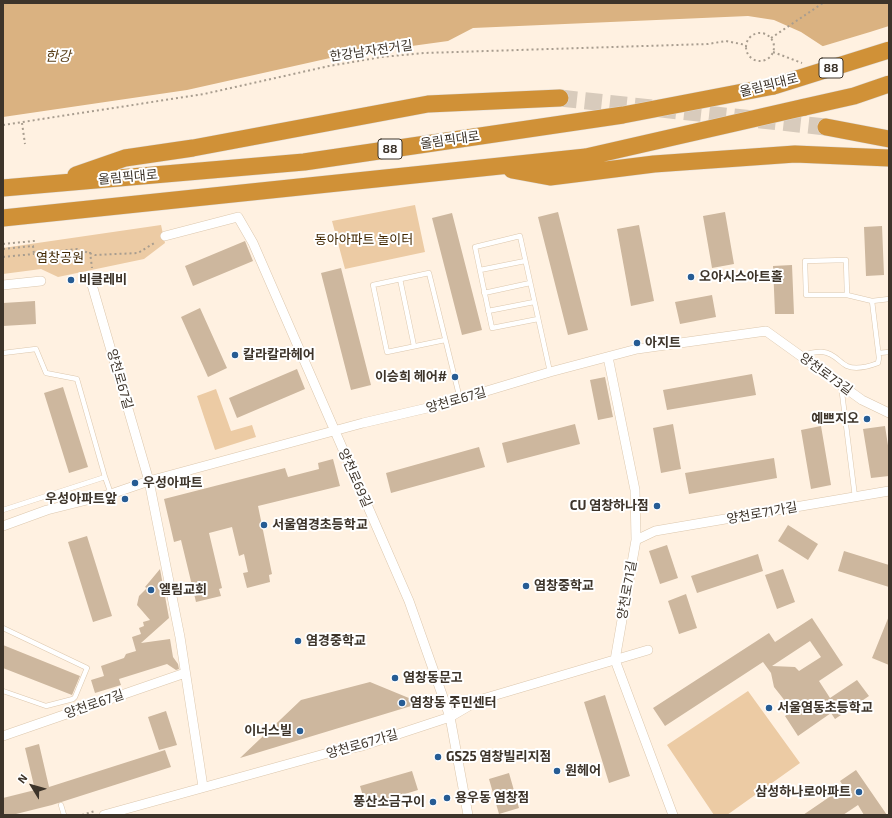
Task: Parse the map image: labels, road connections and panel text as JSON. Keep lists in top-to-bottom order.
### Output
{
  "streets": {
    "highway": ["88", "올림픽대로"],
    "street": [
      "양천로73길",
      "양천로67길",
      "양천로69길",
      "양천로71가길",
      "양천로71길",
      "양천로67가길"
    ],
    "path": ["한강남자전거길"]
  },
  "crossings": [
    ["양천로73길", "양천로67길"],
    ["양천로67길", "양천로69길"],
    ["양천로67길", "양천로71길"],
    ["양천로67길", "양천로67가길"],
    ["양천로69길", "양천로67가길"],
    ["양천로71가길", "양천로71길"],
    ["양천로71길", "양천로67가길"]
  ],
  "water": ["한강"],
  "parks": ["동아아파트 놀이터", "염창공원"],
  "places": [
    "오아시스아트홀",
    "비클레비",
    "아지트",
    "칼라칼라헤어",
    "이승희 헤어#",
    "예쁘지오",
    "우성아파트",
    "우성아파트앞",
    "CU 염창하나점",
    "서울염경초등학교",
    "염창중학교",
    "엘림교회",
    "염경중학교",
    "염창동문고",
    "염창동 주민센터",
    "서울염동초등학교",
    "이너스빌",
    "GS25 염창빌리지점",
    "원헤어",
    "삼성하나로아파트",
    "용우동 염창점",
    "풍산소금구이"
  ],
  "north": "top left"
}
